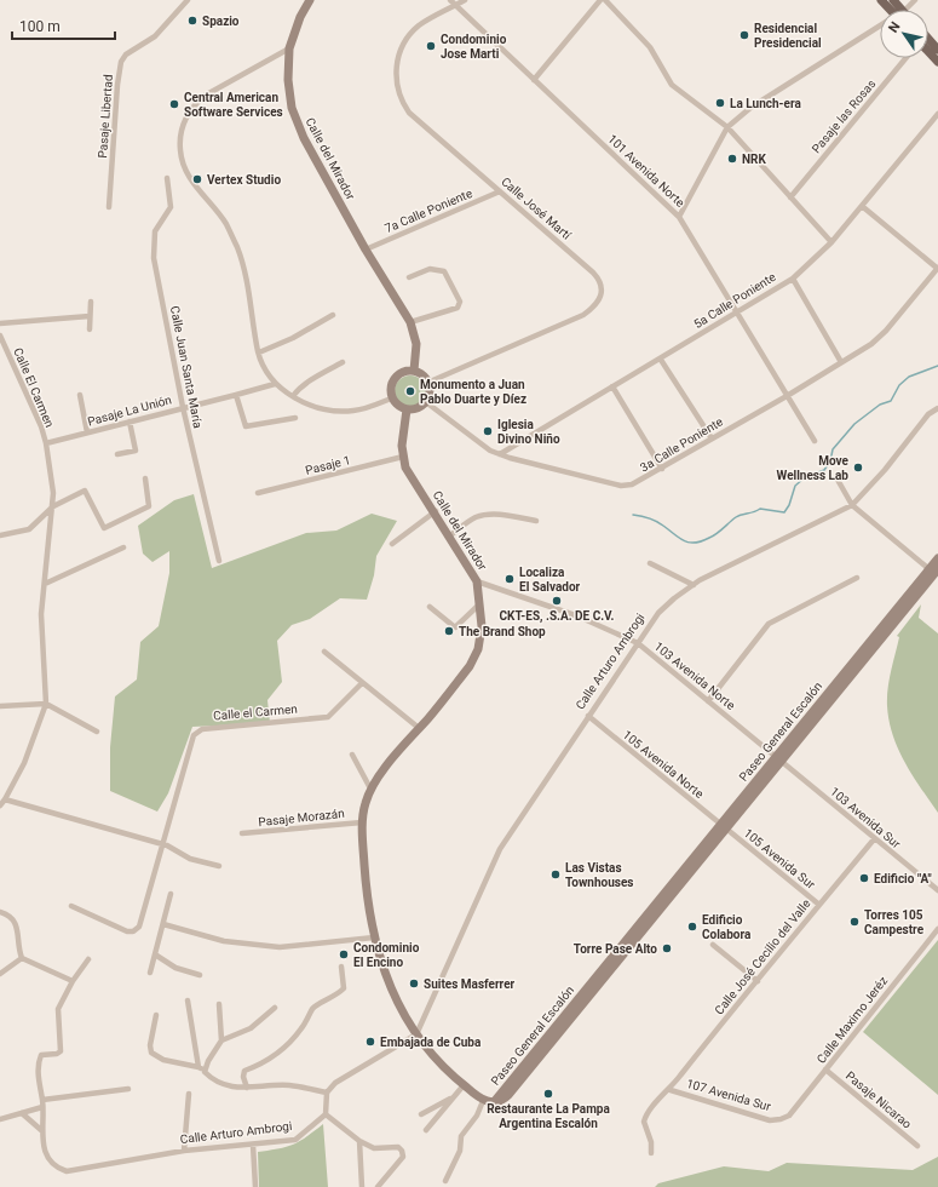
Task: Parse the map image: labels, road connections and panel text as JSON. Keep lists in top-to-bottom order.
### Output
{
  "streets": {
    "street": [
      "Pasaje Libertad",
      "Pasaje las Rosas",
      "Calle del Mirador",
      "101 Avenida Norte",
      "Calle José Martí",
      "7a Calle Poniente",
      "5a Calle Poniente",
      "Calle Juan Santa María",
      "Calle El Carmen",
      "Pasaje La Unión",
      "3a Calle Poniente",
      "Pasaje 1",
      "Calle Arturo Ambrogi",
      "103 Avenida Norte",
      "Calle el Carmen",
      "Paseo General Escalón",
      "105 Avenida Norte",
      "Pasaje Morazán",
      "103 Avenida Sur",
      "105 Avenida Sur",
      "Calle José Cecilio del Valle",
      "Calle Maximo Jeréz",
      "107 Avenida Sur",
      "Pasaje Nicarao"
    ]
  },
  "crossings": [
    ["Calle del Mirador", "Calle José Martí"],
    ["Calle del Mirador", "7a Calle Poniente"],
    ["Calle del Mirador", "3a Calle Poniente"],
    ["Calle del Mirador", "Pasaje 1"],
    ["Calle del Mirador", "103 Avenida Norte"],
    ["Calle del Mirador", "Pasaje Morazán"],
    ["101 Avenida Norte", "Calle José Martí"],
    ["101 Avenida Norte", "5a Calle Poniente"],
    ["101 Avenida Norte", "3a Calle Poniente"],
    ["Calle José Martí", "7a Calle Poniente"],
    ["Calle José Martí", "3a Calle Poniente"],
    ["5a Calle Poniente", "3a Calle Poniente"],
    ["Calle Juan Santa María", "Pasaje La Unión"],
    ["Calle El Carmen", "Pasaje La Unión"],
    ["Calle Arturo Ambrogi", "103 Avenida Norte"],
    ["Calle Arturo Ambrogi", "105 Avenida Norte"],
    ["103 Avenida Norte", "Paseo General Escalón"],
    ["103 Avenida Norte", "103 Avenida Sur"],
    ["Paseo General Escalón", "105 Avenida Norte"],
    ["Paseo General Escalón", "103 Avenida Sur"],
    ["Paseo General Escalón", "105 Avenida Sur"],
    ["105 Avenida Norte", "105 Avenida Sur"],
    ["103 Avenida Sur", "Calle José Cecilio del Valle"],
    ["105 Avenida Sur", "Calle José Cecilio del Valle"],
    ["Calle José Cecilio del Valle", "107 Avenida Sur"],
    ["Calle Maximo Jeréz", "107 Avenida Sur"],
    ["Calle Maximo Jeréz", "Pasaje Nicarao"]
  ],
  "places": [
    "Spazio",
    "Residencial Presidencial",
    "Condominio Jose Marti",
    "La Lunch-era",
    "Central American Software Services",
    "NRK",
    "Vertex Studio",
    "Monumento a Juan Pablo Duarte y Díez",
    "Iglesia Divino Niño",
    "Move Wellness Lab",
    "Localiza El Salvador",
    "CKT-ES, .S.A. DE C.V.",
    "The Brand Shop",
    "Las Vistas Townhouses",
    "Edificio \"A\"",
    "Torres 105 Campestre",
    "Edificio Colabora",
    "Torre Pase Alto",
    "Condominio El Encino",
    "Suites Masferrer",
    "Embajada de Cuba",
    "Restaurante La Pampa Argentina Escalón"
  ],
  "scale_bar": "100 m",
  "north": "top left"
}
